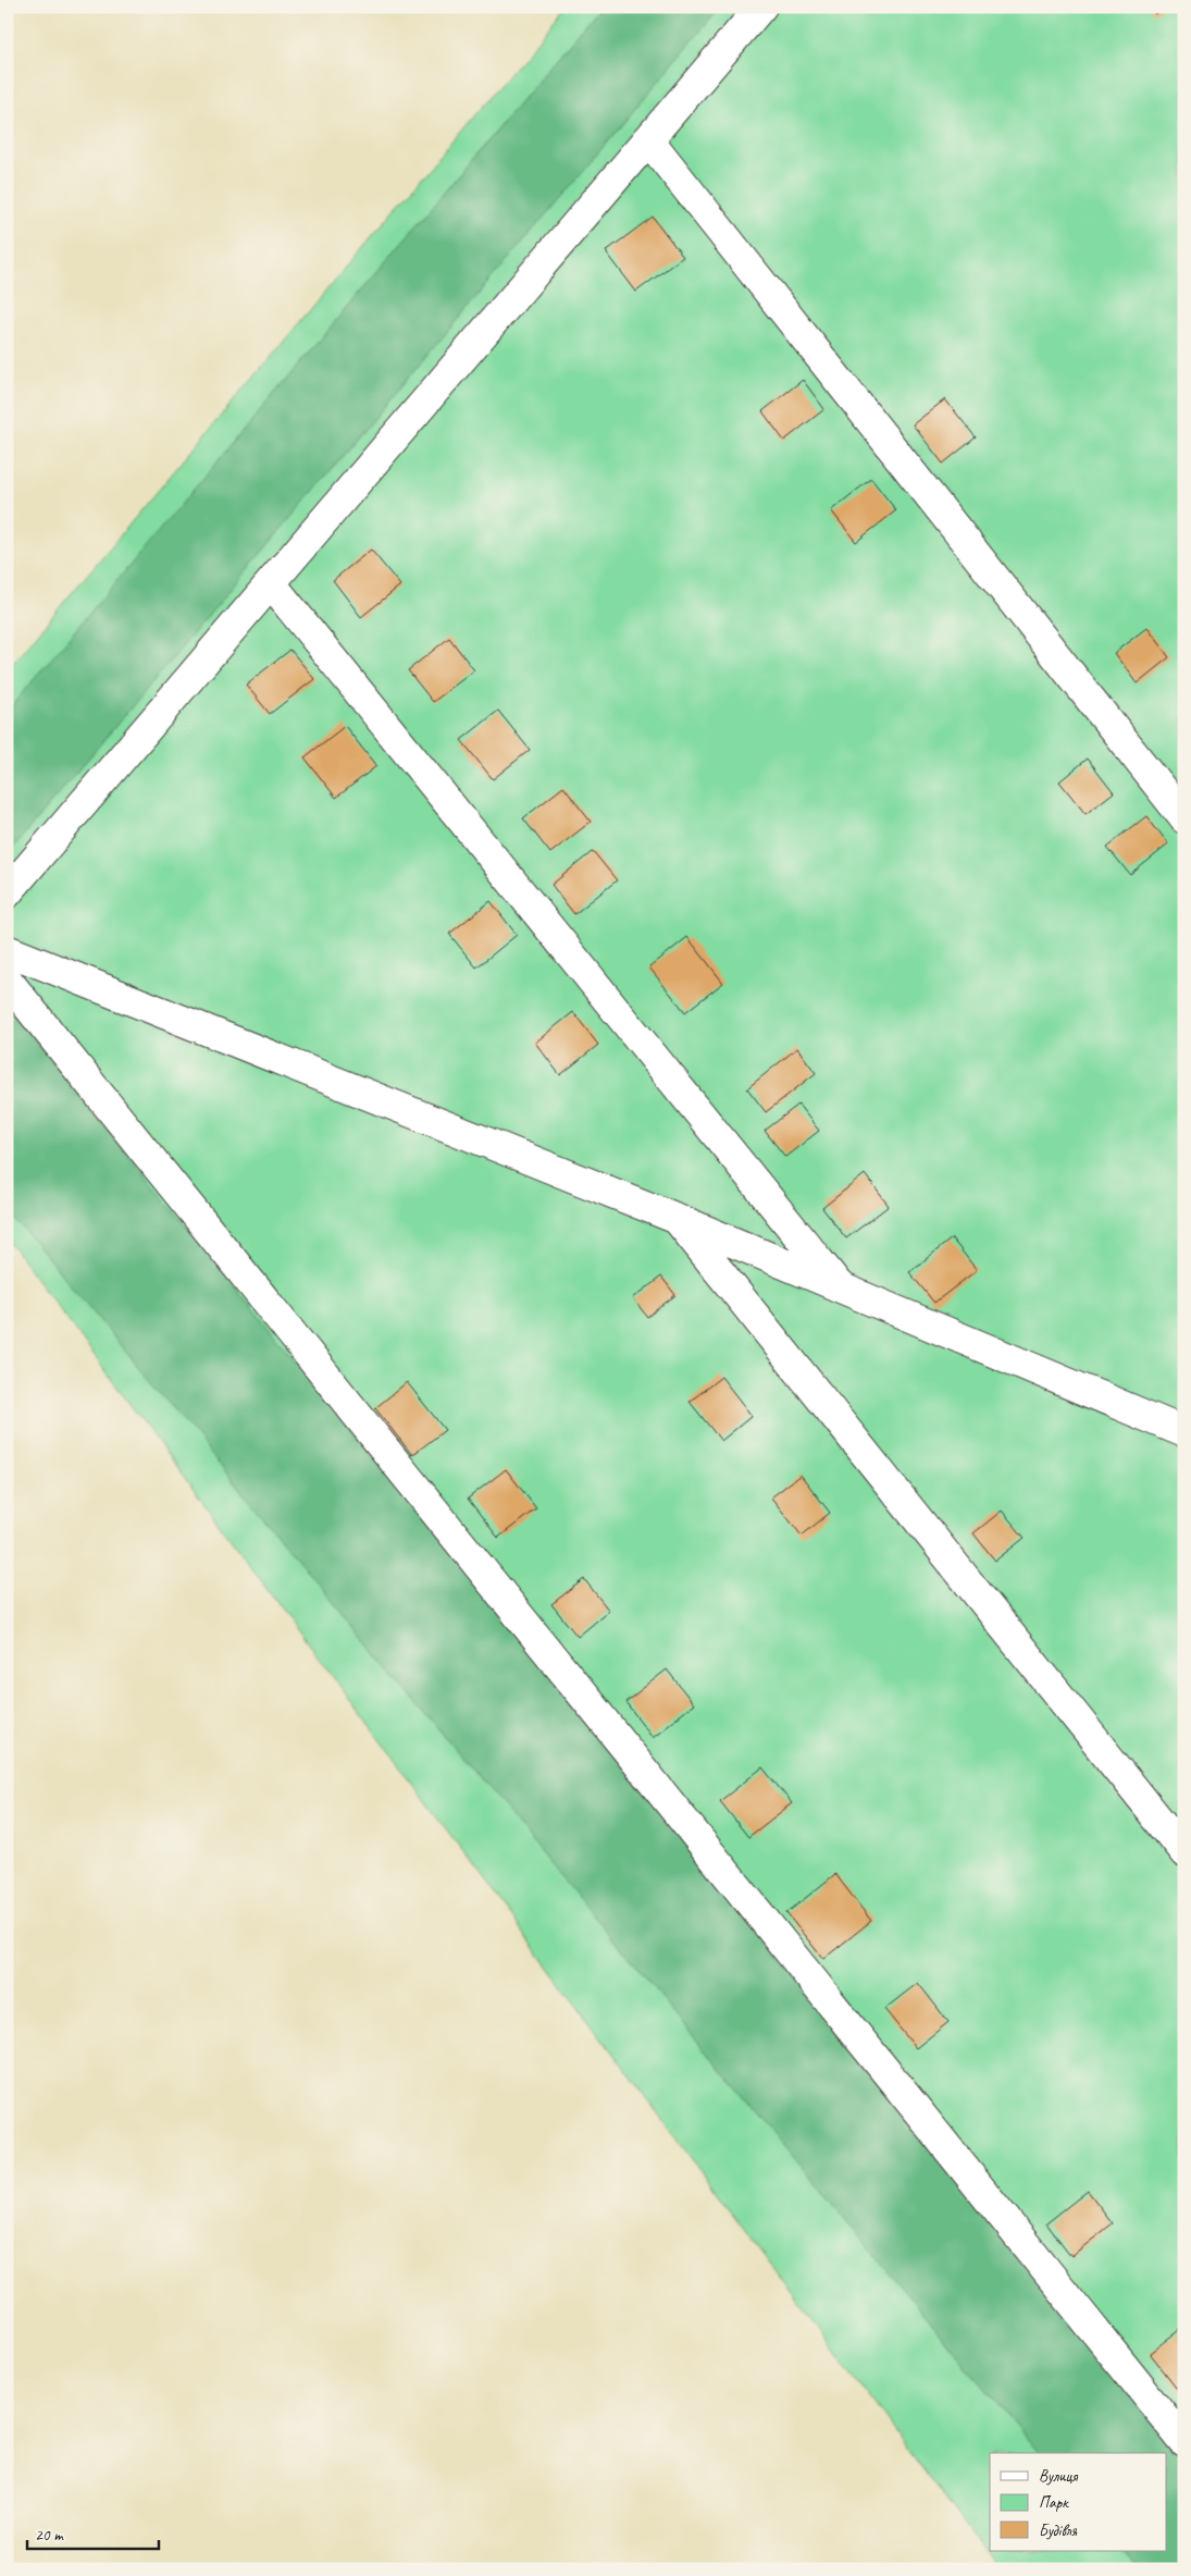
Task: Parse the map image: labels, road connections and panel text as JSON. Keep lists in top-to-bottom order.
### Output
{
  "legend": ["Вулиця", "Парк", "Будівля"],
  "scale_bar": "20 m"
}
